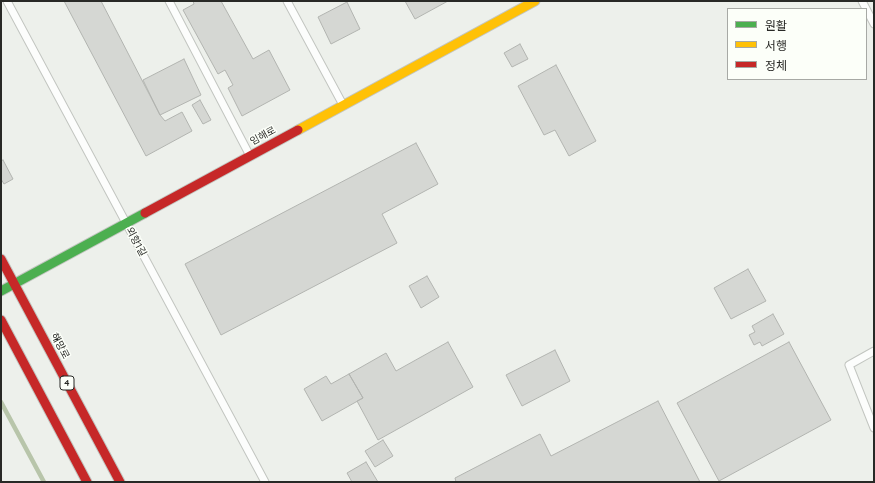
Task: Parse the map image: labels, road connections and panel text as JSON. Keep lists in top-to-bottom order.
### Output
{
  "streets": {
    "street": ["임해로", "해망로", "4"],
    "lane": ["외항1길"]
  },
  "crossings": [
    ["임해로", "외항1길"],
    ["임해로", "해망로"],
    ["임해로", "4"],
    ["해망로", "4"]
  ],
  "legend": ["원활", "서행", "정체"]
}
